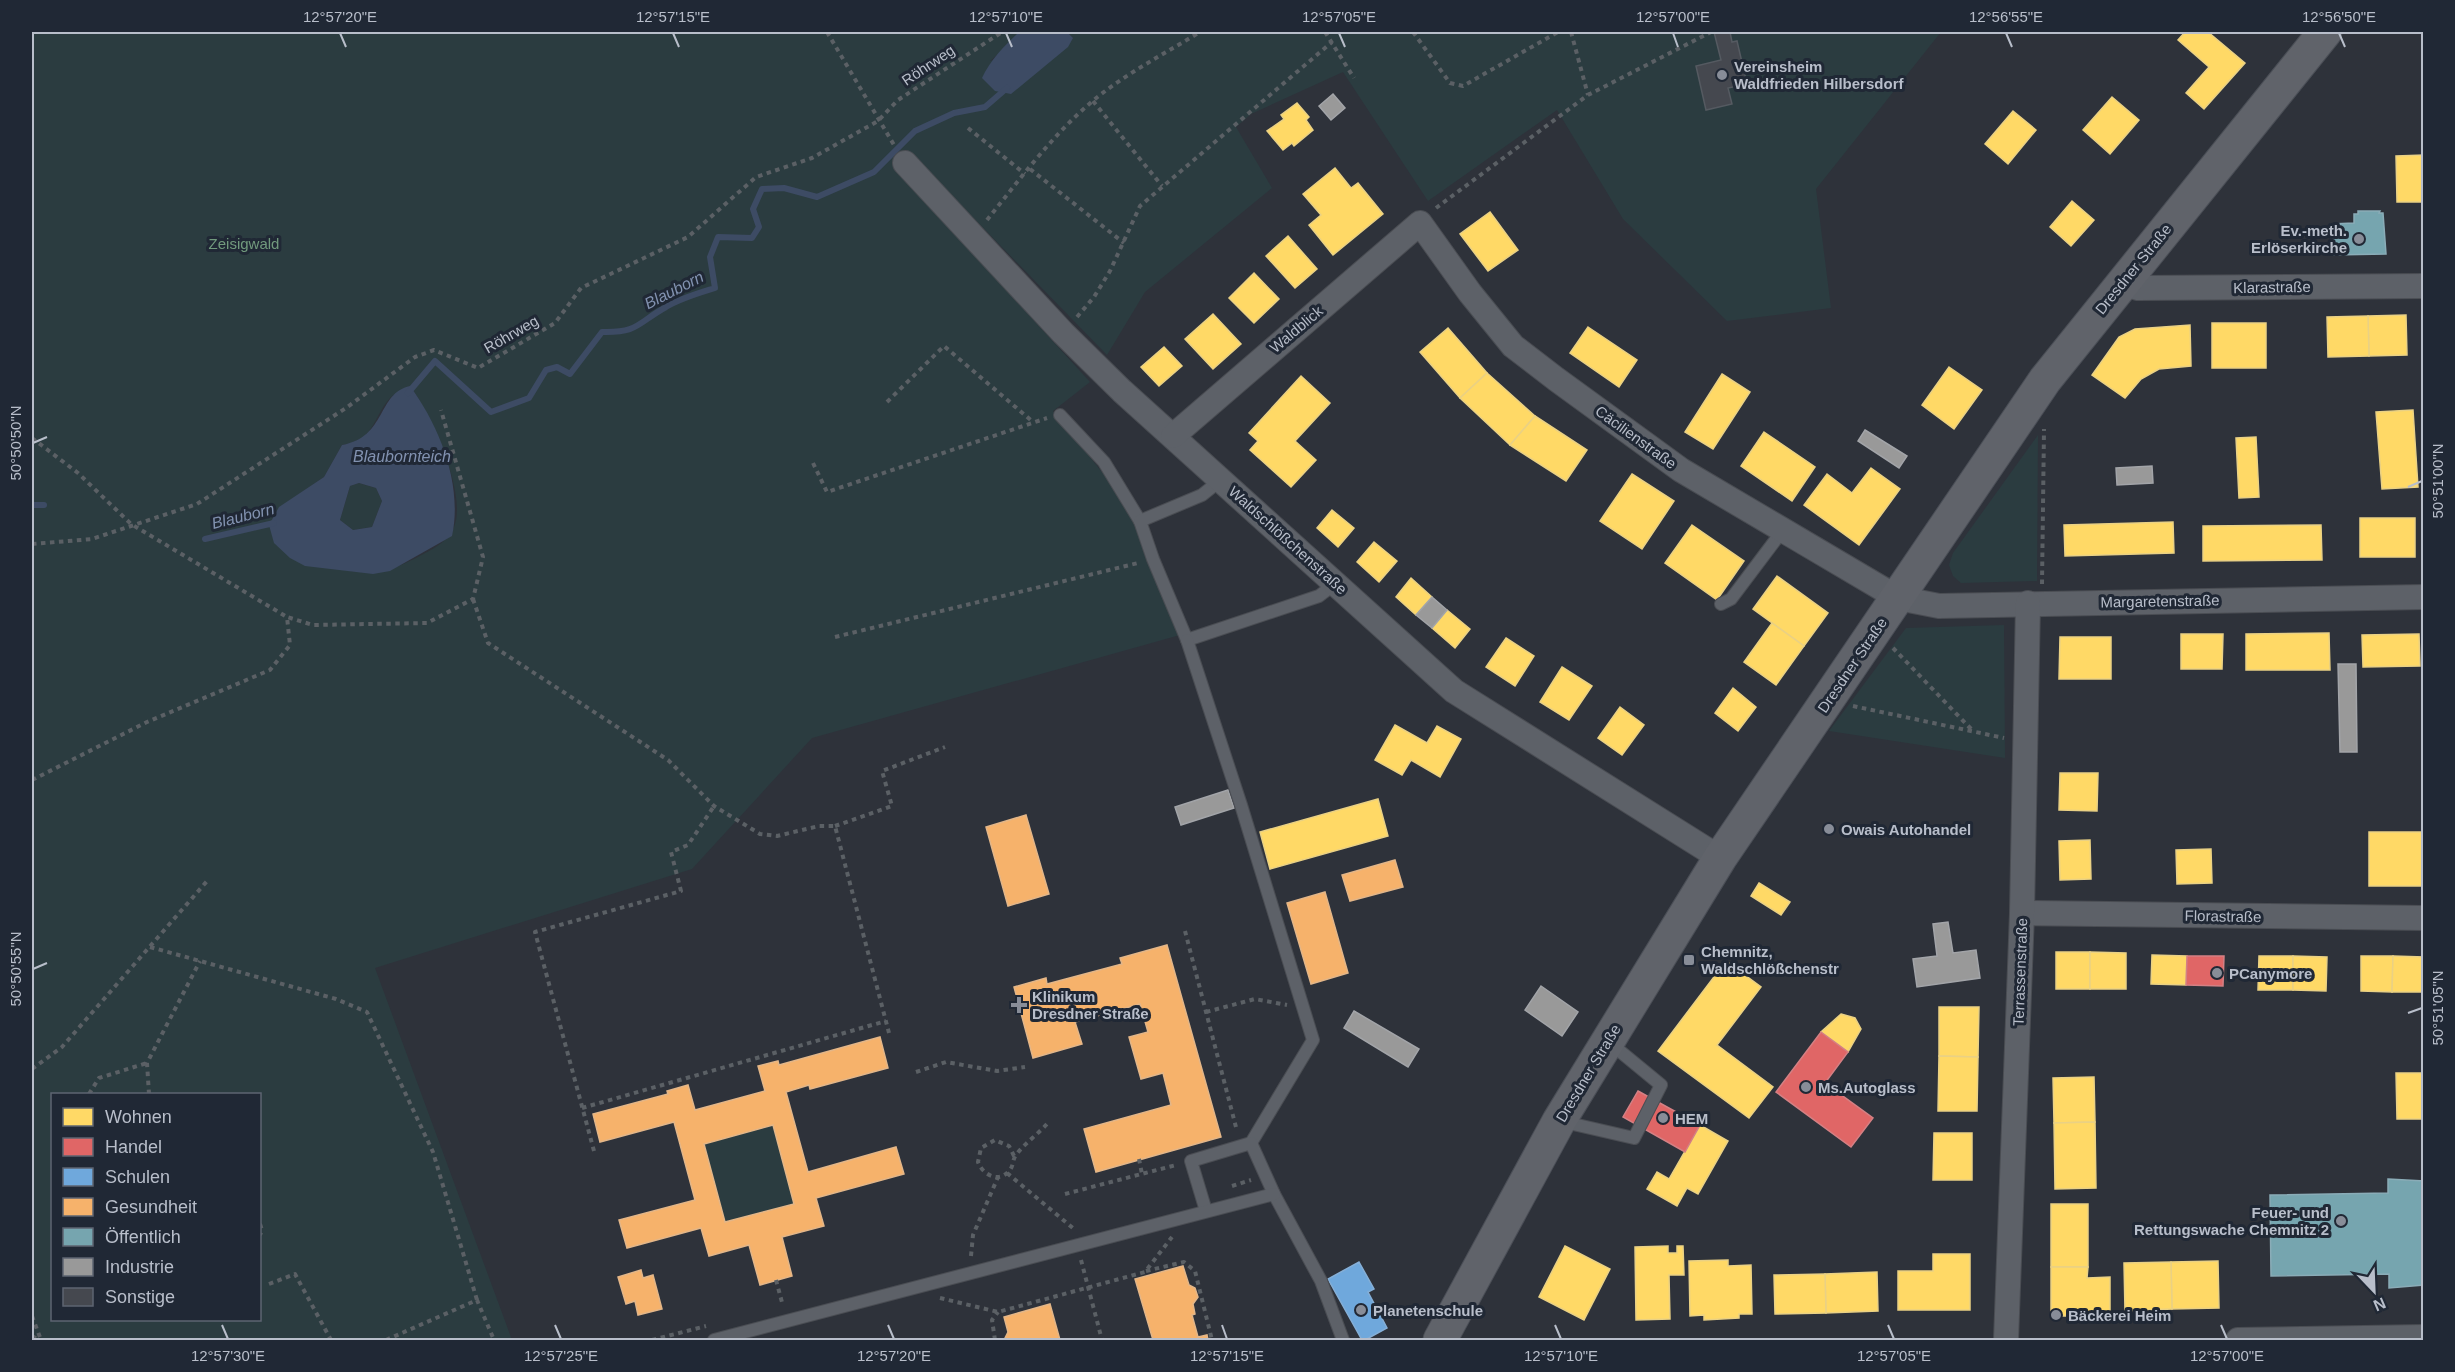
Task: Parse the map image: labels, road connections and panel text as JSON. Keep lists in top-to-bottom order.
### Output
{
  "streets": {
    "main road": ["Dresdner Straße"],
    "street": [
      "Klarastraße",
      "Waldblick",
      "Cäcilienstraße",
      "Waldschlößchenstraße",
      "Margaretenstraße",
      "Florastraße",
      "Terrassenstraße"
    ],
    "path": ["Röhrweg"]
  },
  "crossings": [
    ["Dresdner Straße", "Klarastraße"],
    ["Dresdner Straße", "Cäcilienstraße"],
    ["Dresdner Straße", "Waldschlößchenstraße"],
    ["Dresdner Straße", "Margaretenstraße"],
    ["Waldblick", "Cäcilienstraße"],
    ["Waldblick", "Waldschlößchenstraße"],
    ["Cäcilienstraße", "Margaretenstraße"],
    ["Margaretenstraße", "Terrassenstraße"],
    ["Florastraße", "Terrassenstraße"]
  ],
  "water": ["Blauborn", "Blaubornteich"],
  "parks": ["Zeisigwald"],
  "places": {
    "other": [
      "Vereinsheim Waldfrieden Hilbersdorf",
      "Ev.-meth. Erlöserkirche",
      "Owais Autohandel",
      "PCanymore",
      "Ms.Autoglass",
      "HEM",
      "Feuer- und Rettungswache Chemnitz 2",
      "Planetenschule",
      "Bäckerei Heim"
    ],
    "transit": ["Chemnitz, Waldschlößchenstr"],
    "health": ["Klinikum Dresdner Straße"]
  },
  "legend": [
    "Wohnen",
    "Handel",
    "Schulen",
    "Gesundheit",
    "Öffentlich",
    "Industrie",
    "Sonstige"
  ],
  "north": "bottom right",
  "coordinates": [
    "12°57'20\"E",
    "12°57'15\"E",
    "12°57'10\"E",
    "12°57'05\"E",
    "12°57'00\"E",
    "12°56'55\"E",
    "12°56'50\"E",
    "50°50'50\"N",
    "50°51'00\"N",
    "50°50'55\"N",
    "50°51'05\"N",
    "12°57'30\"E",
    "12°57'25\"E"
  ]
}
